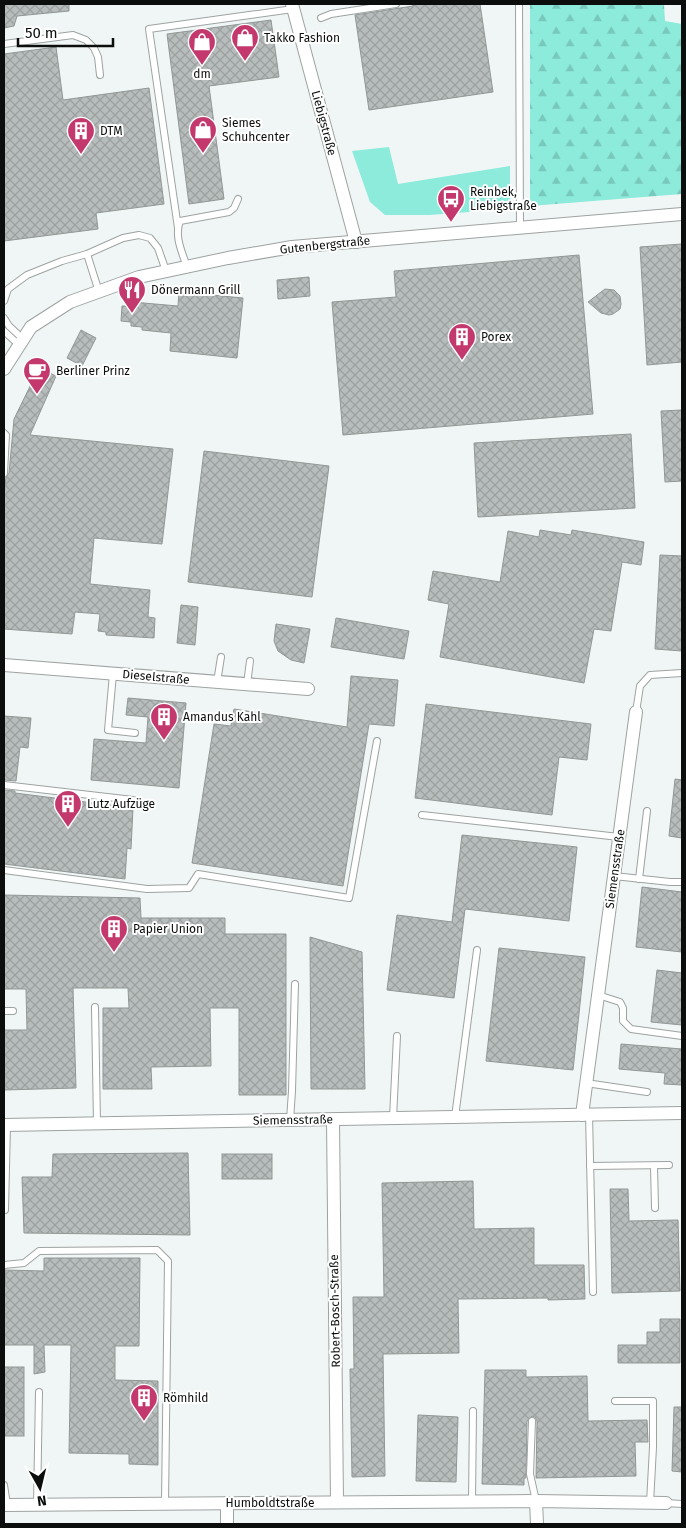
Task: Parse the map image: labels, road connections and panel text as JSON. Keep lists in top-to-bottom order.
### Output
{
  "streets": {
    "street": [
      "Liebigstraße",
      "Gutenbergstraße",
      "Dieselstraße",
      "Siemensstraße",
      "Robert-Bosch-Straße",
      "Humboldtstraße"
    ]
  },
  "crossings": [
    ["Liebigstraße", "Gutenbergstraße"],
    ["Siemensstraße", "Robert-Bosch-Straße"],
    ["Robert-Bosch-Straße", "Humboldtstraße"]
  ],
  "places": {
    "shop": ["Takko Fashion", "dm", "Siemes Schuhcenter"],
    "building": [
      "DTM",
      "Porex",
      "Amandus Kahl",
      "Lutz Aufzüge",
      "Papier Union",
      "Römhild"
    ],
    "bus stop": ["Reinbek, Liebigstraße"],
    "restaurant": ["Dönermann Grill"],
    "cafe": ["Berliner Prinz"]
  },
  "scale_bar": "50 m",
  "north": "bottom"
}
